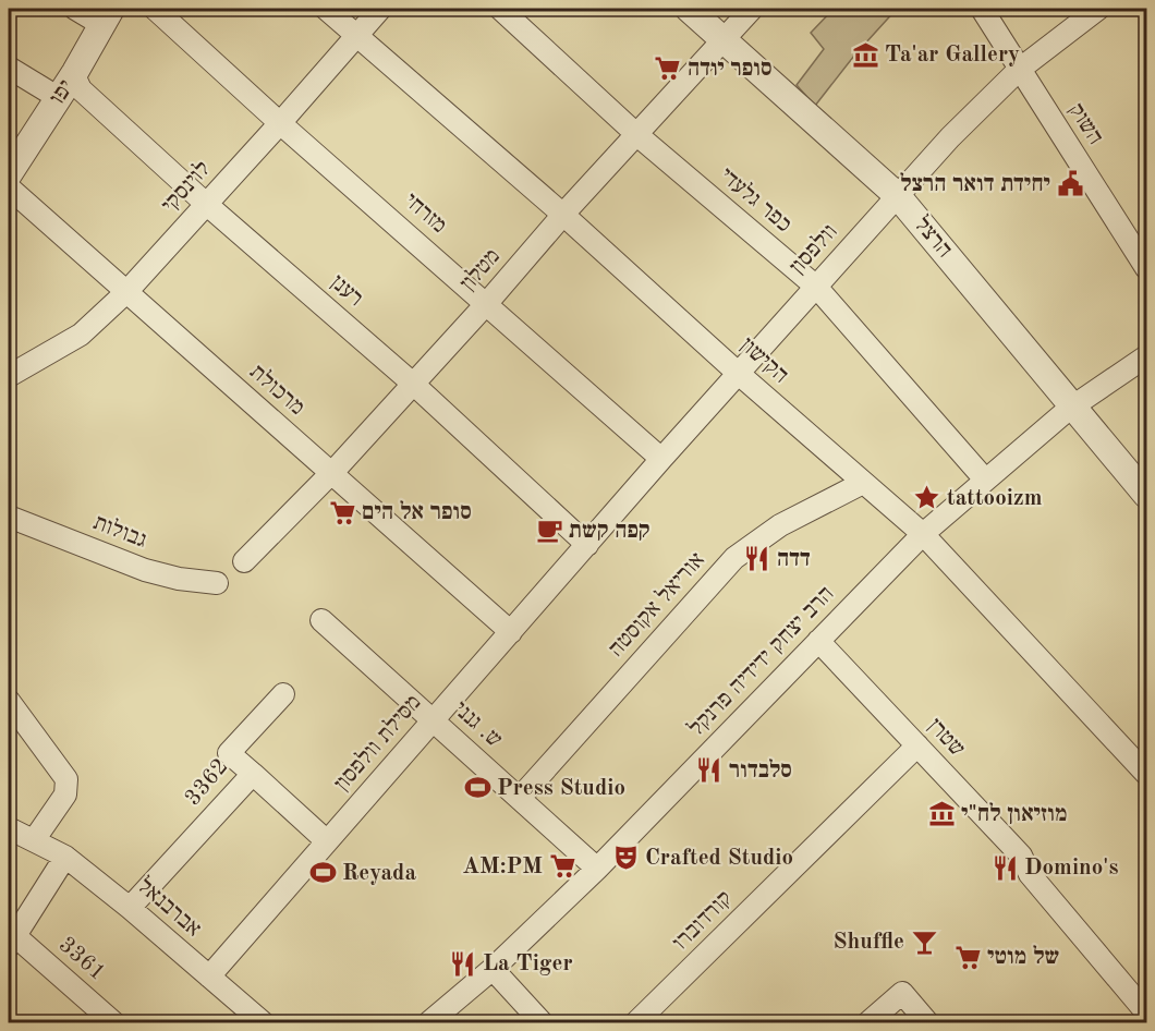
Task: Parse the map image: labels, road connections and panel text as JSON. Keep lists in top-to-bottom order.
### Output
{
  "streets": {
    "street": [
      "יפו",
      "השוק",
      "לוינסקי",
      "כפר גלעדי",
      "מזרחי",
      "הרצל",
      "וולפסון",
      "מטלון",
      "רענן",
      "הקישון",
      "מרכולת",
      "גבולות",
      "אוריאל אקוסטה",
      "הרב יצחק ידידיה פרנקל",
      "ש. גנני",
      "שטרן",
      "מסילת וולפסון",
      "3362",
      "אברבנאל",
      "קורדוברו",
      "3361"
    ]
  },
  "crossings": [
    ["יפו", "רענן"],
    ["השוק", "וולפסון"],
    ["לוינסקי", "מזרחי"],
    ["לוינסקי", "רענן"],
    ["לוינסקי", "הקישון"],
    ["לוינסקי", "מרכולת"],
    ["כפר גלעדי", "וולפסון"],
    ["כפר גלעדי", "מטלון"],
    ["כפר גלעדי", "הרב יצחק ידידיה פרנקל"],
    ["מזרחי", "וולפסון"],
    ["מזרחי", "מטלון"],
    ["הרצל", "וולפסון"],
    ["הרצל", "מטלון"],
    ["הרצל", "הרב יצחק ידידיה פרנקל"],
    ["וולפסון", "רענן"],
    ["וולפסון", "הקישון"],
    ["וולפסון", "מסילת וולפסון"],
    ["מטלון", "רענן"],
    ["מטלון", "הקישון"],
    ["מטלון", "מרכולת"],
    ["רענן", "מסילת וולפסון"],
    ["הקישון", "אוריאל אקוסטה"],
    ["הקישון", "הרב יצחק ידידיה פרנקל"],
    ["מרכולת", "מסילת וולפסון"],
    ["אוריאל אקוסטה", "ש. גנני"],
    ["הרב יצחק ידידיה פרנקל", "ש. גנני"],
    ["הרב יצחק ידידיה פרנקל", "שטרן"],
    ["ש. גנני", "מסילת וולפסון"],
    ["שטרן", "קורדוברו"],
    ["מסילת וולפסון", "אברבנאל"],
    ["3362", "אברבנאל"]
  ],
  "places": {
    "museum": ["Ta'ar Gallery", "מוזיאון לח\"י"],
    "supermarket": [
      "סופר יודה",
      "סופר אל הים",
      "AM:PM",
      "של מוטי"
    ],
    "public building": ["יחידת דואר הרצל"],
    "place": ["tattooizm"],
    "cafe": ["קפה קשת"],
    "restaurant": [
      "דדה",
      "סלבדור",
      "Domino's",
      "La Tiger"
    ],
    "sports": ["Press Studio", "Reyada"],
    "theatre": ["Crafted Studio"],
    "bar": ["Shuffle"]
  }
}
